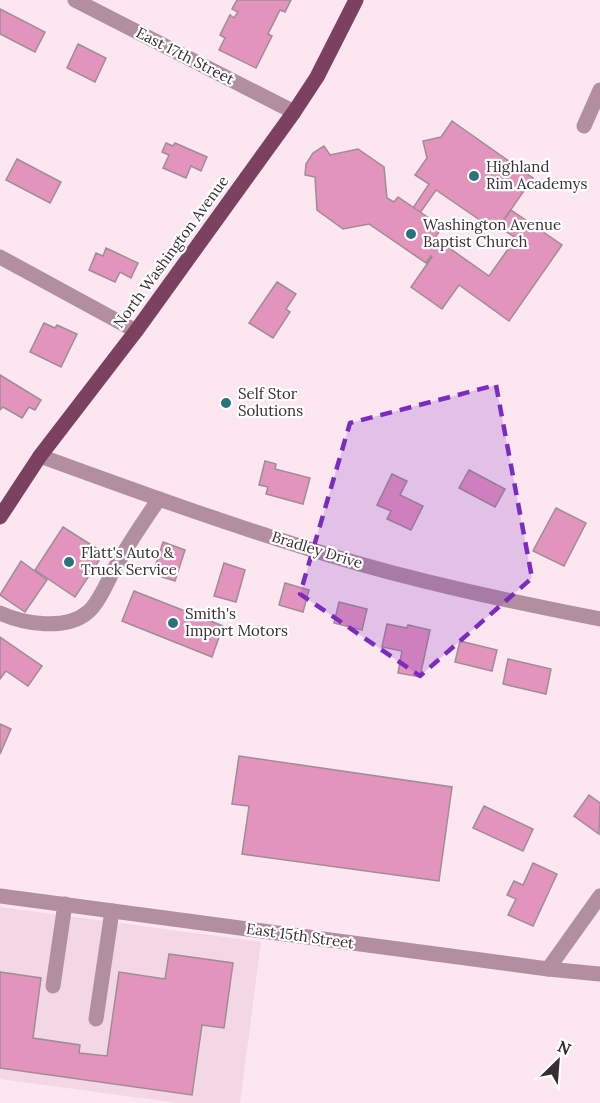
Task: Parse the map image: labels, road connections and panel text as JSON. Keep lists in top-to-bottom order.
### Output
{
  "streets": {
    "main road": ["North Washington Avenue"],
    "street": ["East 17th Street", "Bradley Drive", "East 15th Street"]
  },
  "crossings": [
    ["East 17th Street", "North Washington Avenue"],
    ["North Washington Avenue", "Bradley Drive"]
  ],
  "places": [
    "Highland Rim Academys",
    "Washington Avenue Baptist Church",
    "Self Stor Solutions",
    "Flatt's Auto & Truck Service",
    "Smith's Import Motors"
  ],
  "north": "top right"
}
